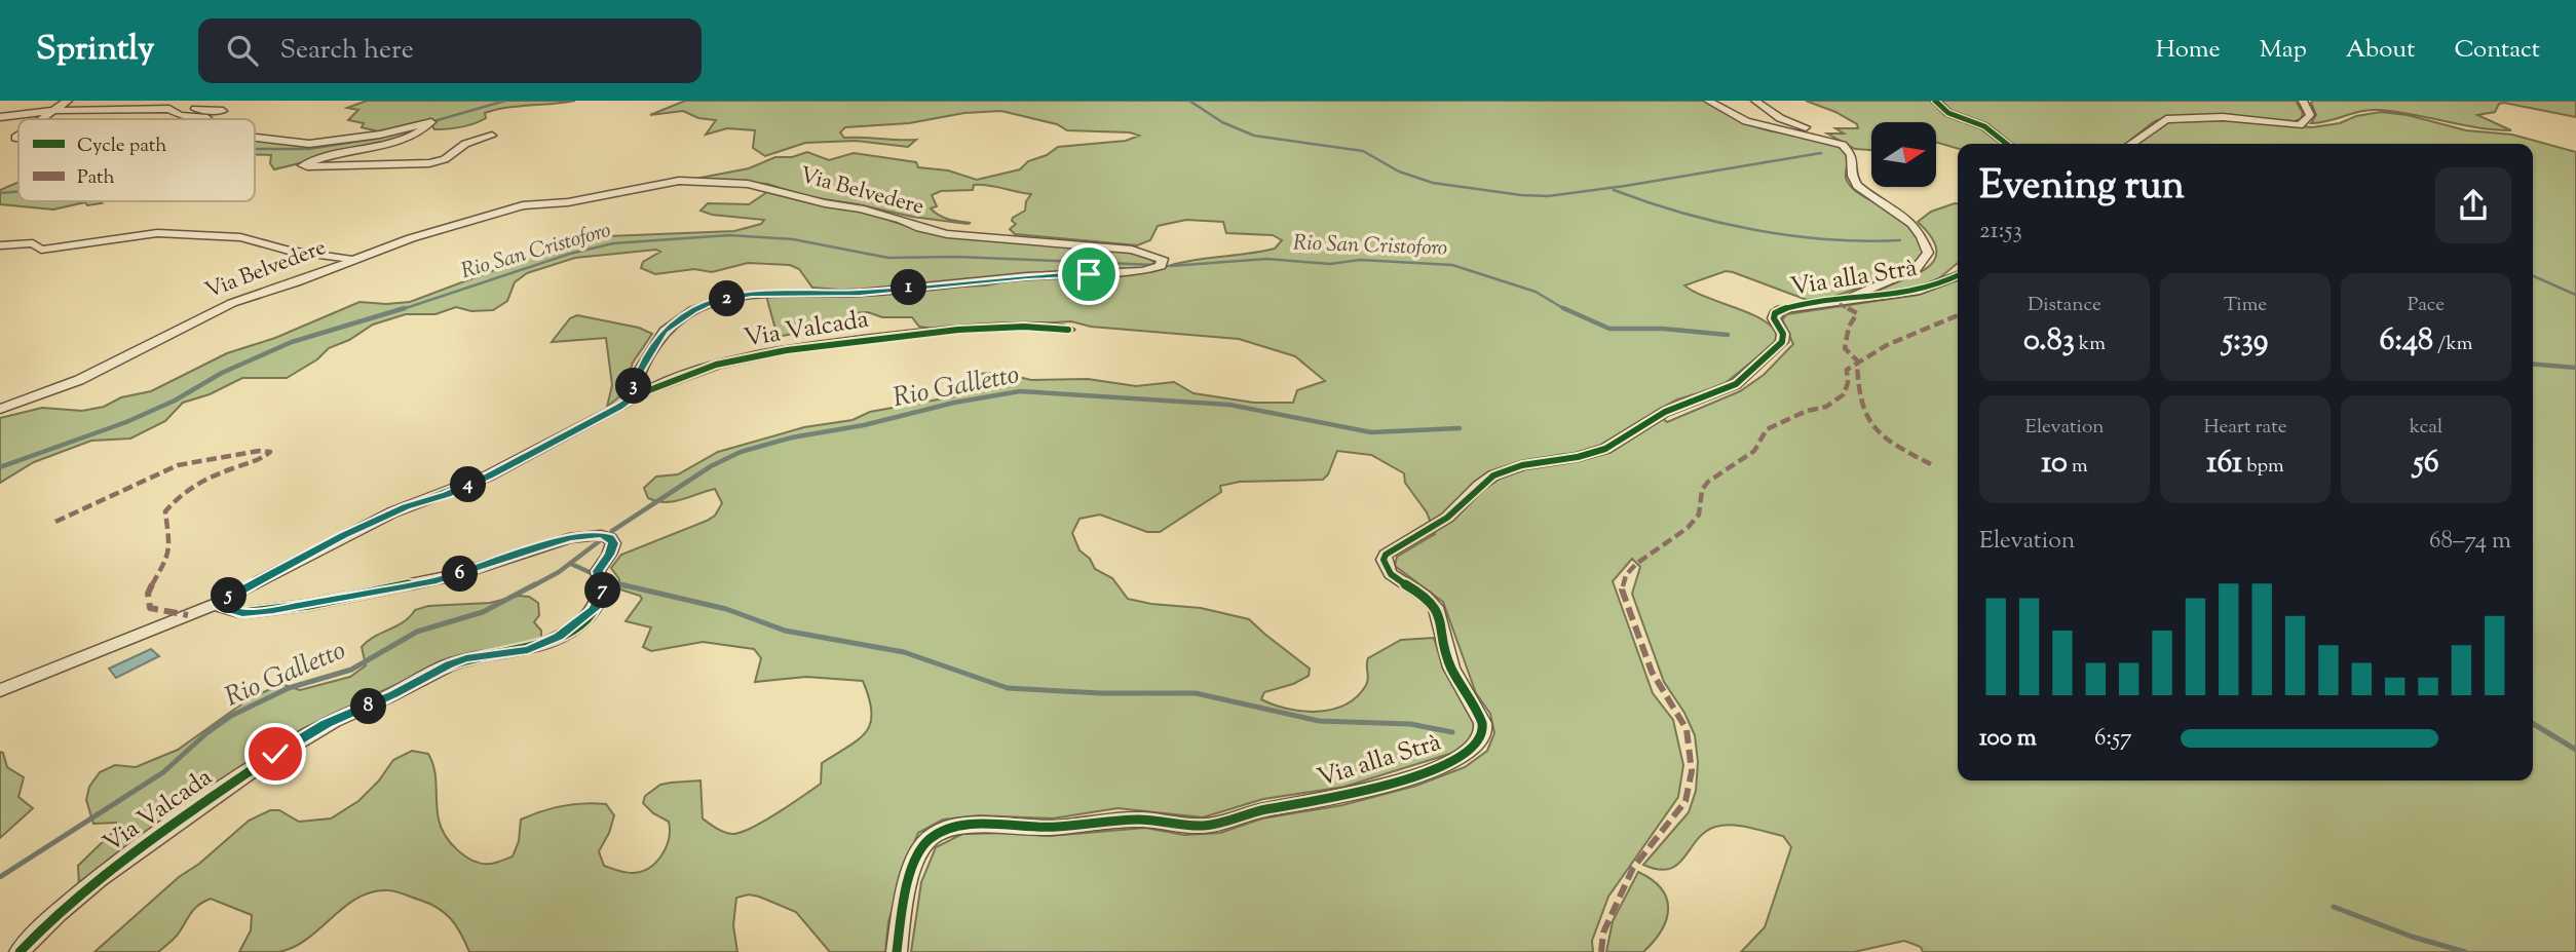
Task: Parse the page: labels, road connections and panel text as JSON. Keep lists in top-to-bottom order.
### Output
{
  "streets": {
    "street": ["Via Belvedere", "Via alla Strà", "Via Valcada"]
  },
  "crossings": [
    ["Via Belvedere", "Via Valcada"]
  ],
  "water": ["Rio San Cristoforo", "Rio Galletto"],
  "legend": ["Cycle path", "Path"],
  "north": "right",
  "page": {
    "header": "Sprintly",
    "search": "Search here",
    "nav": [
      "Home",
      "Map",
      "About",
      "Contact"
    ],
    "heading": ["Evening run", "21:53"],
    "stats": [
      ["Distance", "0.83 km"],
      ["Time", "5:39"],
      ["Pace", "6:48 /km"],
      ["Elevation", "10 m"],
      ["Heart rate", "161 bpm"],
      ["kcal", "56"]
    ],
    "pins": [
      "1",
      "2",
      "3",
      "4",
      "6",
      "7",
      "5",
      "8"
    ],
    "chart": ["Elevation", "68–74 m"],
    "list": [
      {
        "name": "100 m",
        "note": "6:57"
      }
    ]
  }
}
